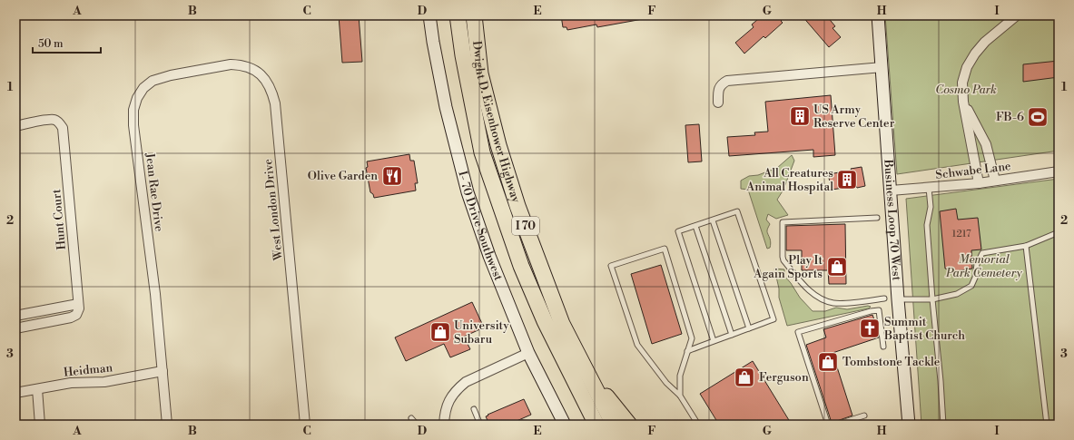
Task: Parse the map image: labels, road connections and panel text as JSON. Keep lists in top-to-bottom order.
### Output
{
  "streets": {
    "highway": ["Dwight D. Eisenhower Highway", "I 70"],
    "street": [
      "Schwabe Lane",
      "Jean Rae Drive",
      "West London Drive",
      "Hunt Court",
      "Business Loop 70 West",
      "I- 70 Drive Southwest",
      "Heidman"
    ]
  },
  "crossings": [
    ["Schwabe Lane", "Business Loop 70 West"],
    ["Jean Rae Drive", "West London Drive"],
    ["Jean Rae Drive", "Heidman"]
  ],
  "parks": ["Cosmo Park", "Memorial Park Cemetery"],
  "places": {
    "building": ["US Army Reserve Center", "All Creatures Animal Hospital"],
    "sports": ["FB-6"],
    "restaurant": ["Olive Garden"],
    "shop": [
      "Play It Again Sports",
      "University Subaru",
      "Tombstone Tackle",
      "Ferguson"
    ],
    "church": ["Summit Baptist Church"]
  },
  "house_numbers": ["1217"],
  "scale_bar": "50 m",
  "grid": {
    "columns": [
      "A",
      "B",
      "C",
      "D",
      "E",
      "F",
      "G",
      "H",
      "I"
    ],
    "rows": ["1", "2", "3"]
  }
}
